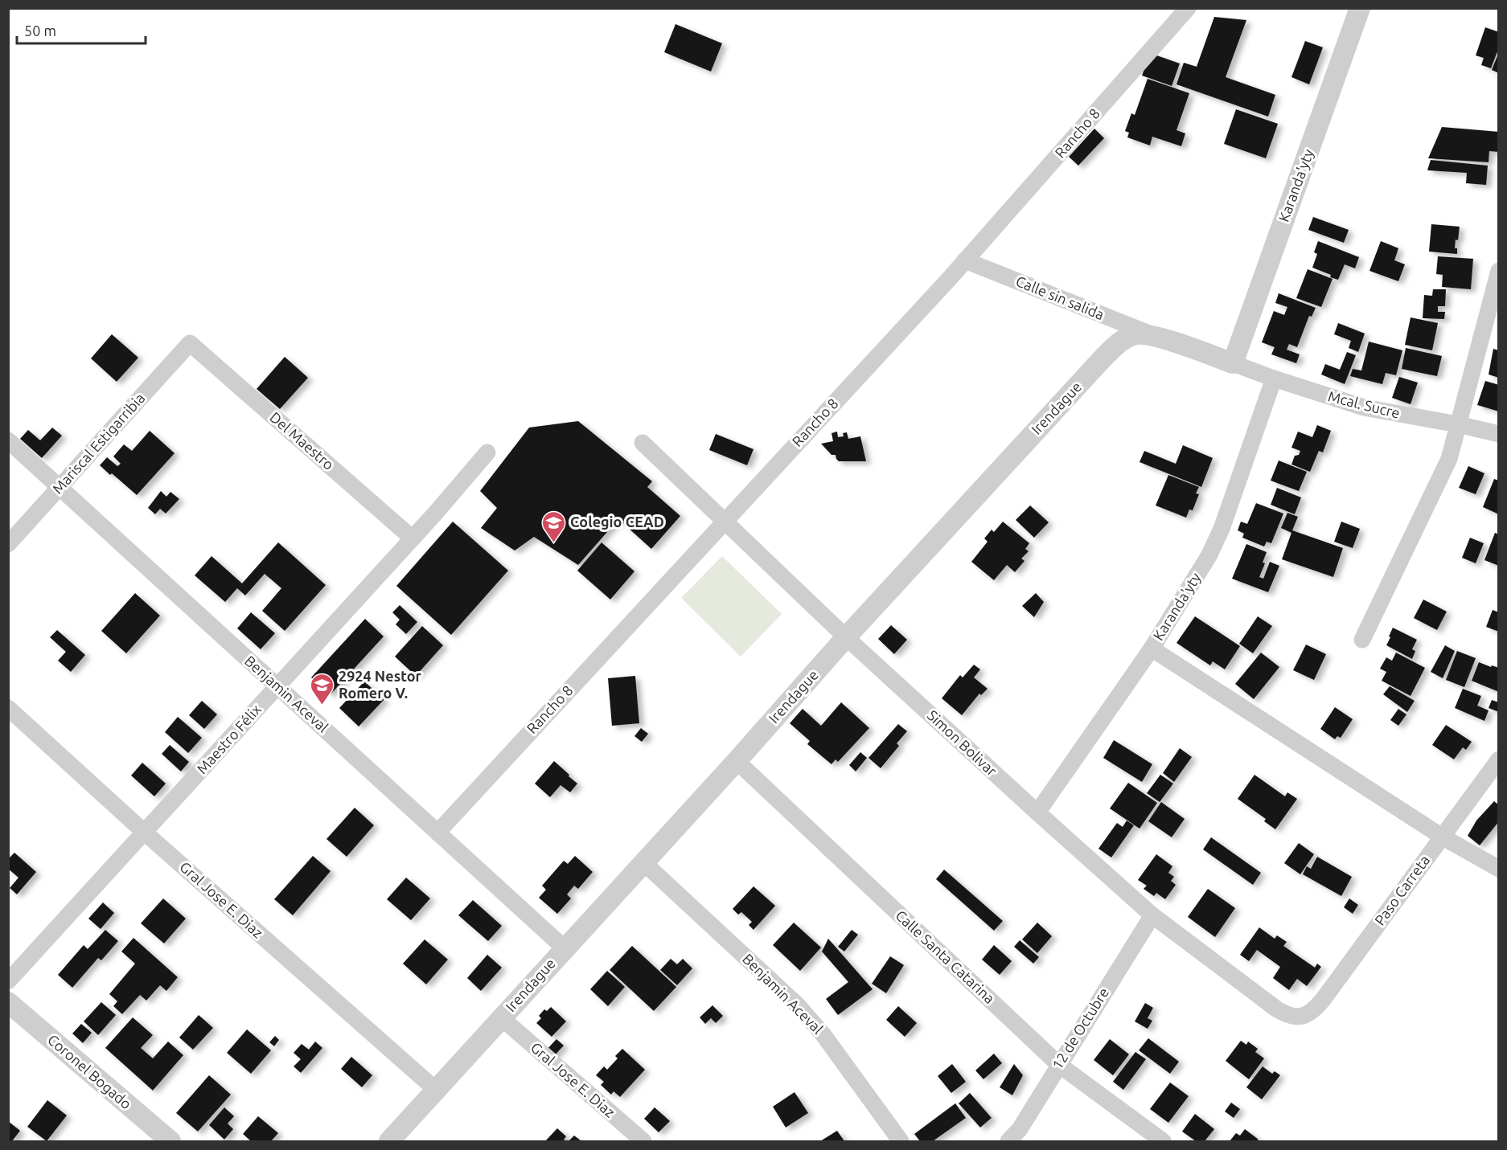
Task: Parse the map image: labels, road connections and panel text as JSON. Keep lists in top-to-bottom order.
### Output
{
  "streets": {
    "street": [
      "Rancho 8",
      "Karanda'yty",
      "Calle sin salida",
      "Mcal. Sucre",
      "Irendague",
      "Del Maestro",
      "Mariscal Estigarribia",
      "Benjamin Aceval",
      "Maestro Félix",
      "Simon Bolivar",
      "Paso Carreta",
      "Gral Jose E. Diaz",
      "Calle Santa Catarina",
      "12 de Octubre",
      "Coronel Bogado"
    ]
  },
  "crossings": [
    ["Rancho 8", "Calle sin salida"],
    ["Rancho 8", "Benjamin Aceval"],
    ["Rancho 8", "Simon Bolivar"],
    ["Karanda'yty", "Mcal. Sucre"],
    ["Karanda'yty", "Irendague"],
    ["Karanda'yty", "Simon Bolivar"],
    ["Calle sin salida", "Irendague"],
    ["Mcal. Sucre", "Irendague"],
    ["Irendague", "Benjamin Aceval"],
    ["Irendague", "Simon Bolivar"],
    ["Irendague", "Gral Jose E. Diaz"],
    ["Irendague", "Calle Santa Catarina"],
    ["Del Maestro", "Mariscal Estigarribia"],
    ["Del Maestro", "Maestro Félix"],
    ["Mariscal Estigarribia", "Benjamin Aceval"],
    ["Benjamin Aceval", "Maestro Félix"],
    ["Maestro Félix", "Gral Jose E. Diaz"],
    ["Simon Bolivar", "Paso Carreta"],
    ["Simon Bolivar", "12 de Octubre"],
    ["Calle Santa Catarina", "12 de Octubre"]
  ],
  "places": {
    "school or university": ["Colegio CEAD", "2924 Nestor Romero V."]
  },
  "scale_bar": "50 m"
}
